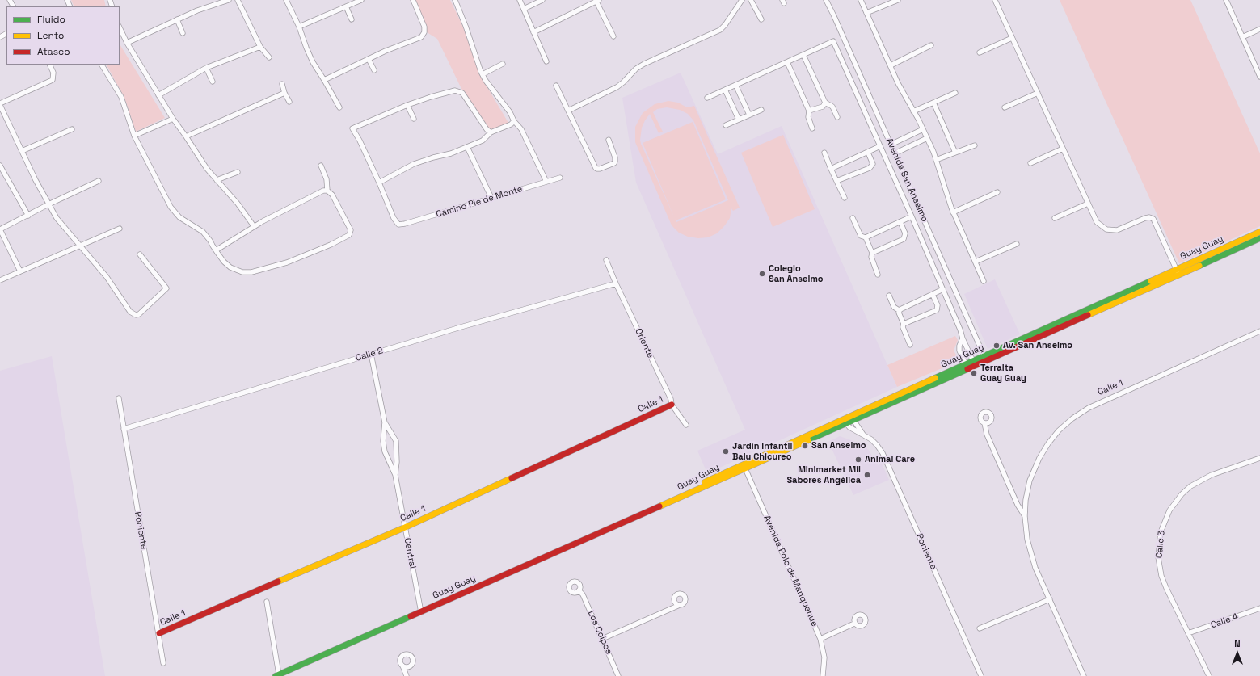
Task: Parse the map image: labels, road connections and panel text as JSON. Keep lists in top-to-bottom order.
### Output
{
  "streets": {
    "street": [
      "Avenida San Anselmo",
      "Camino Pie de Monte",
      "Guay Guay",
      "Oriente",
      "Calle 2",
      "Calle 1",
      "Poniente",
      "Calle 3",
      "Central",
      "Avenida Polo de Manquehue",
      "Calle 4",
      "Los Coipos"
    ]
  },
  "crossings": [
    ["Avenida San Anselmo", "Guay Guay"],
    ["Guay Guay", "Poniente"],
    ["Guay Guay", "Central"],
    ["Guay Guay", "Avenida Polo de Manquehue"],
    ["Oriente", "Calle 2"],
    ["Oriente", "Calle 1"],
    ["Calle 2", "Poniente"],
    ["Calle 2", "Central"],
    ["Calle 1", "Poniente"],
    ["Calle 1", "Central"],
    ["Calle 3", "Calle 4"]
  ],
  "places": [
    "Colegio San Anselmo",
    "Av. San Anselmo",
    "Terralta Guay Guay",
    "San Anselmo",
    "Jardín Infantil Balu Chicureo",
    "Animal Care",
    "Minimarket Mil Sabores Angélica"
  ],
  "legend": ["Fluido", "Lento", "Atasco"],
  "north": "top"
}
